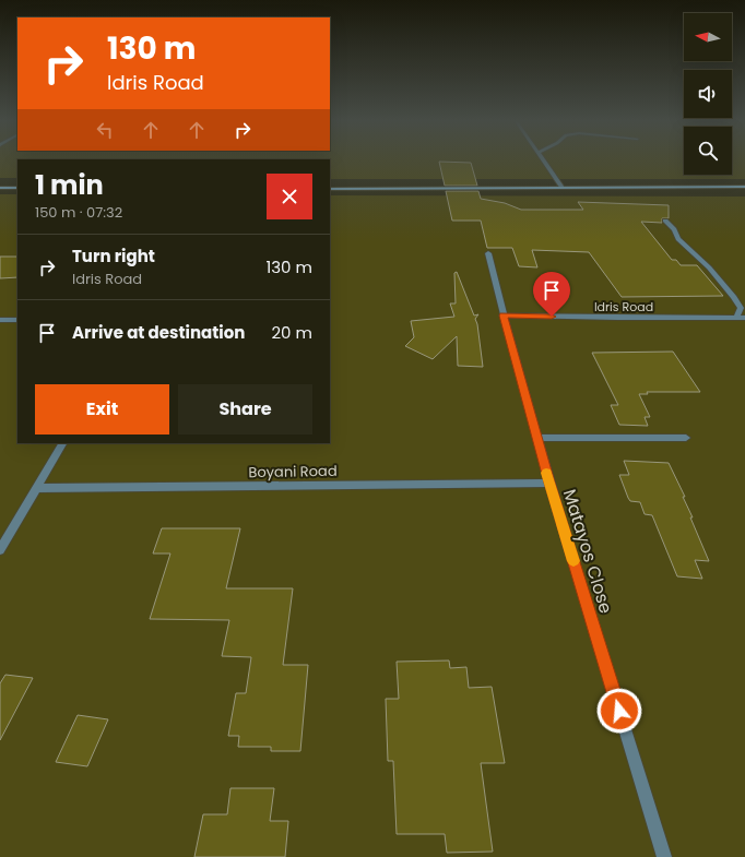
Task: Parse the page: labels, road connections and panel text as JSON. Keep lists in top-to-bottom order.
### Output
{
  "streets": {
    "street": ["Idris Road", "Boyani Road", "Matayos Close"]
  },
  "crossings": [
    ["Idris Road", "Matayos Close"],
    ["Boyani Road", "Matayos Close"]
  ],
  "north": "left",
  "page": {
    "turn": ["130 m", "Idris Road"],
    "heading": ["1 min", "150 m · 07:32"],
    "list": [
      {
        "name": "Turn right",
        "note": "Idris Road",
        "value": "130 m"
      },
      {
        "name": "Arrive at destination",
        "value": "20 m"
      }
    ],
    "buttons": ["Exit", "Share"]
  }
}
